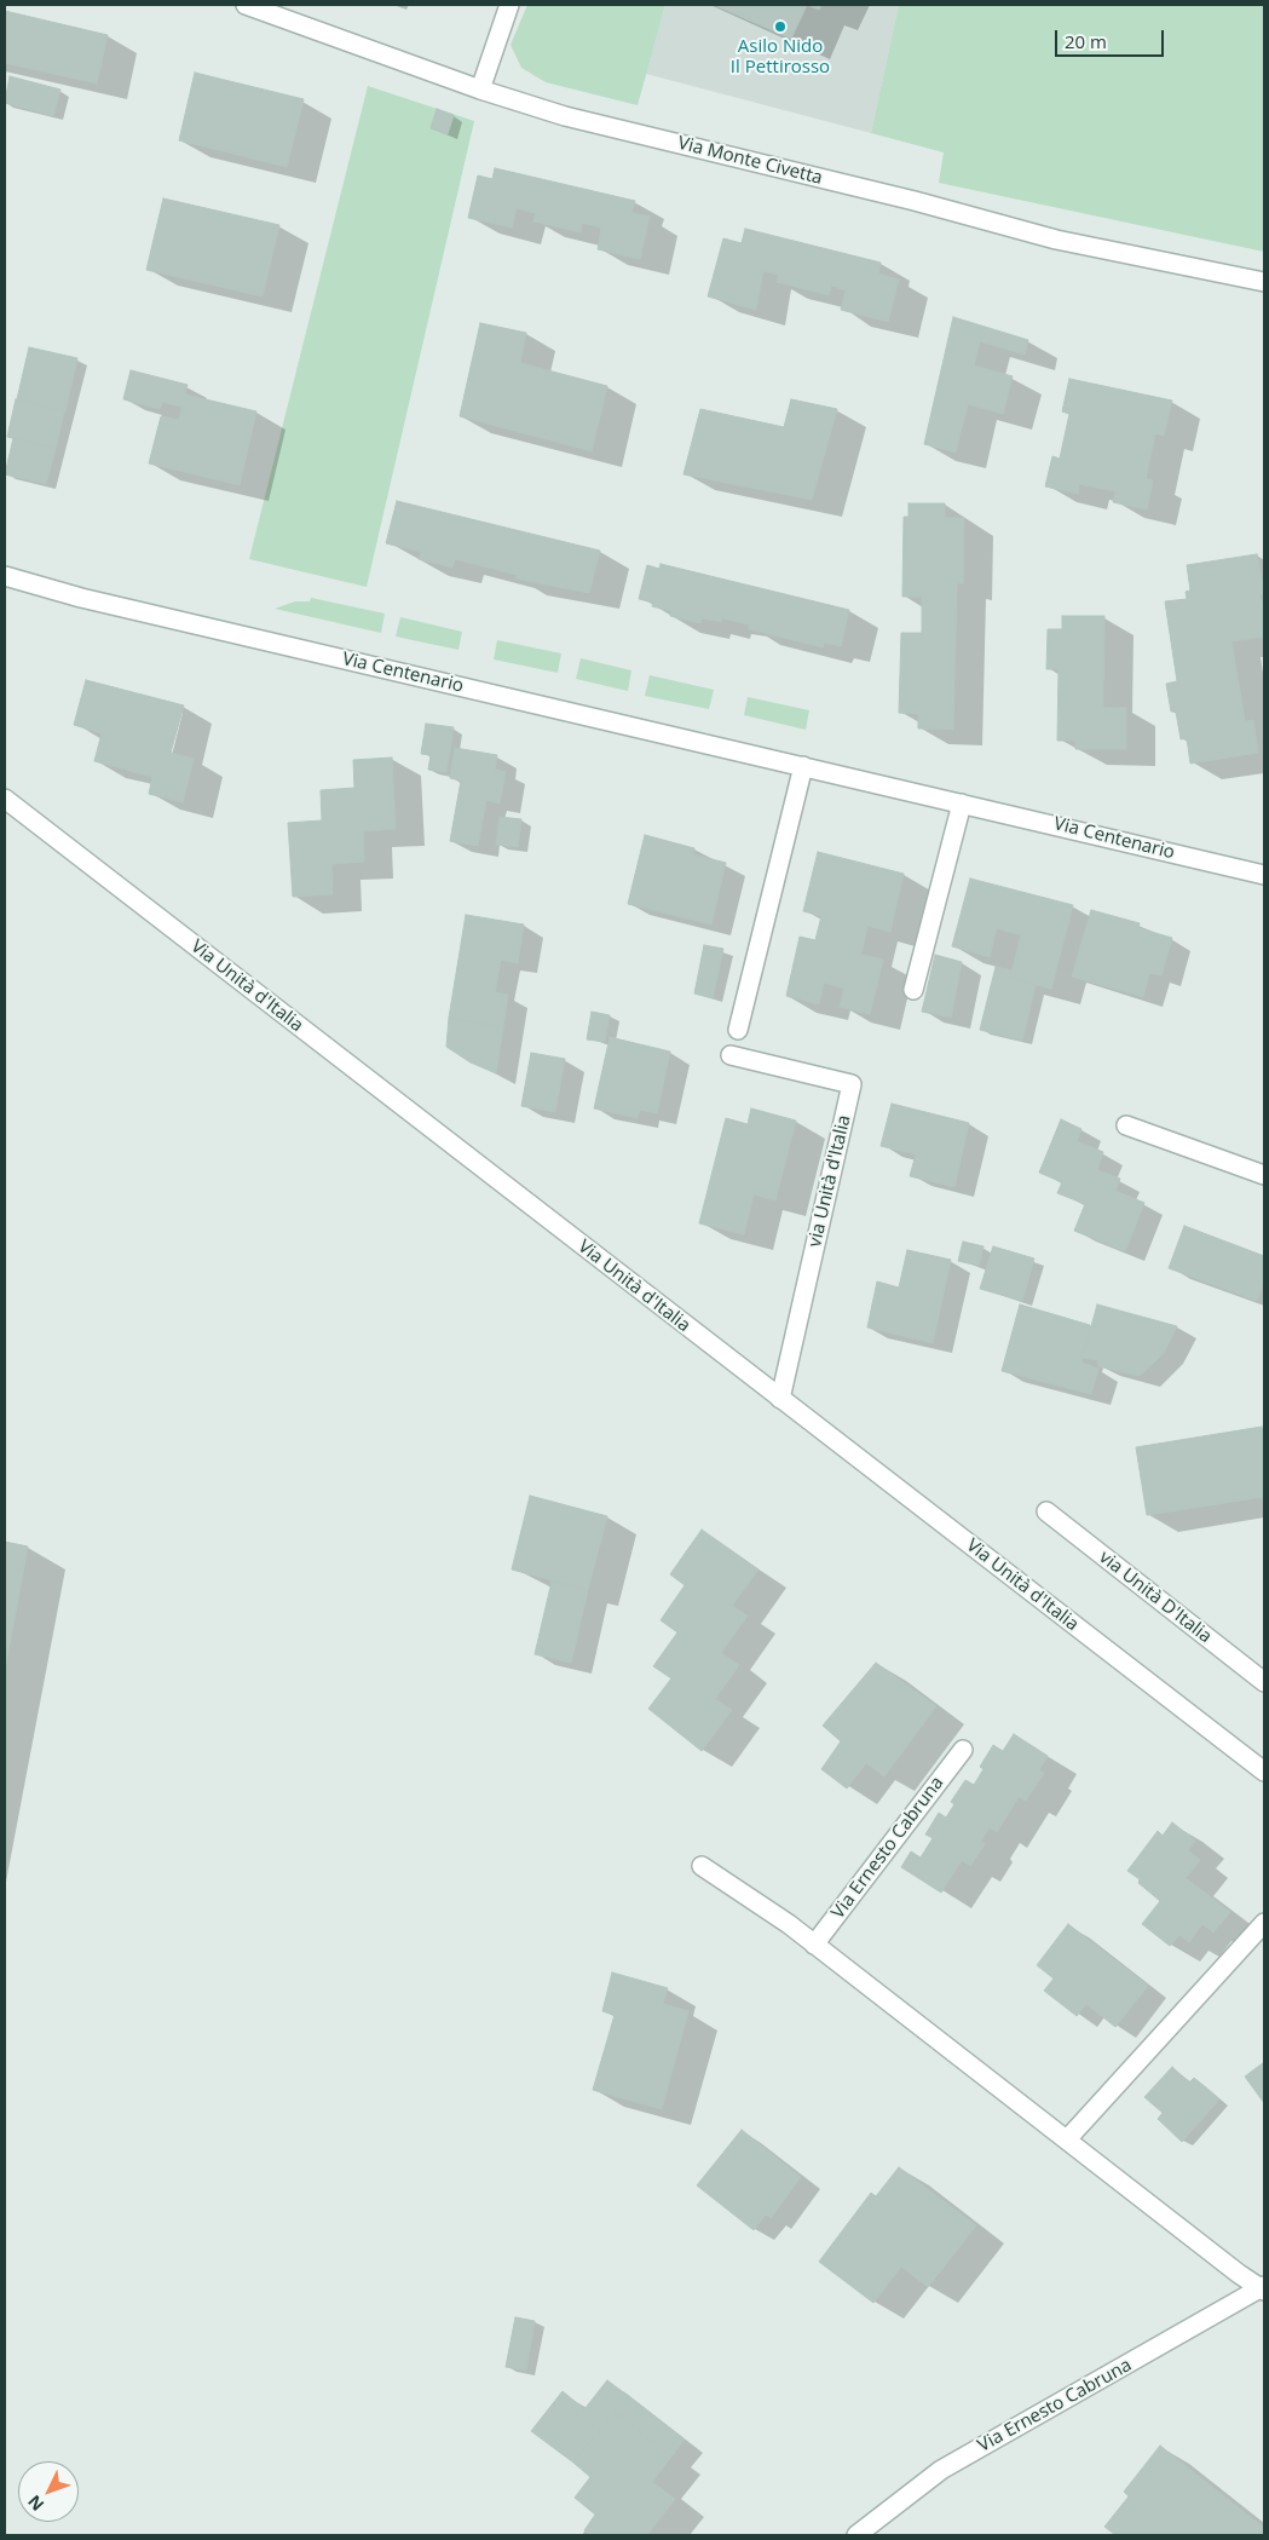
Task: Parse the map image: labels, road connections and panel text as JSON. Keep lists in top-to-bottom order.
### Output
{
  "streets": {
    "street": [
      "Via Monte Civetta",
      "Via Centenario",
      "Via Unità d'Italia",
      "via Unità d'Italia",
      "via Unità D'Italia",
      "Via Ernesto Cabruna"
    ]
  },
  "crossings": [
    ["Via Unità d'Italia", "via Unità d'Italia"]
  ],
  "places": ["Asilo Nido Il Pettirosso"],
  "scale_bar": "20 m",
  "north": "bottom left"
}
